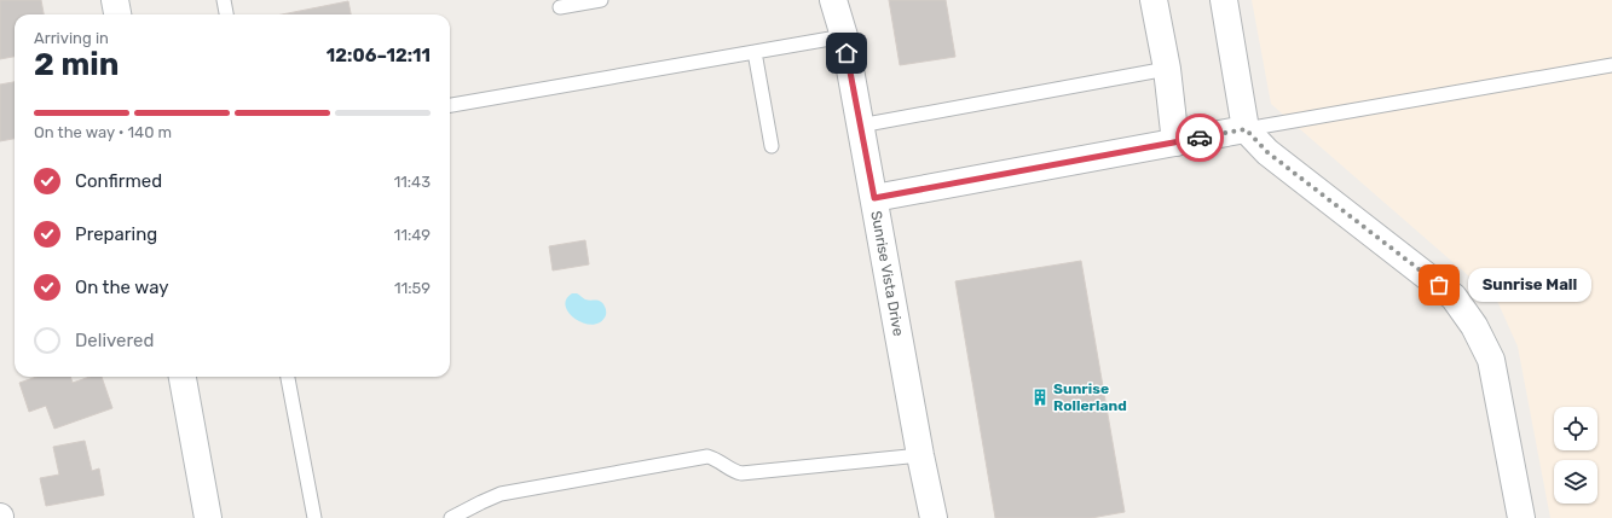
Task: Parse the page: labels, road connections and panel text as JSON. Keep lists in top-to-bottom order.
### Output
{
  "streets": {
    "street": ["Sunrise Vista Drive"]
  },
  "places": {
    "other": ["Sunrise Mall"],
    "building": ["Sunrise Rollerland"]
  },
  "page": {
    "heading": ["2 min", "Arriving in", "12:06–12:11"],
    "bar": "On the way · 140 m",
    "list": [
      ["Confirmed", "11:43"],
      ["Preparing", "11:49"],
      ["On the way", "11:59"],
      "Delivered"
    ],
    "bubble": "Sunrise Mall"
  }
}
